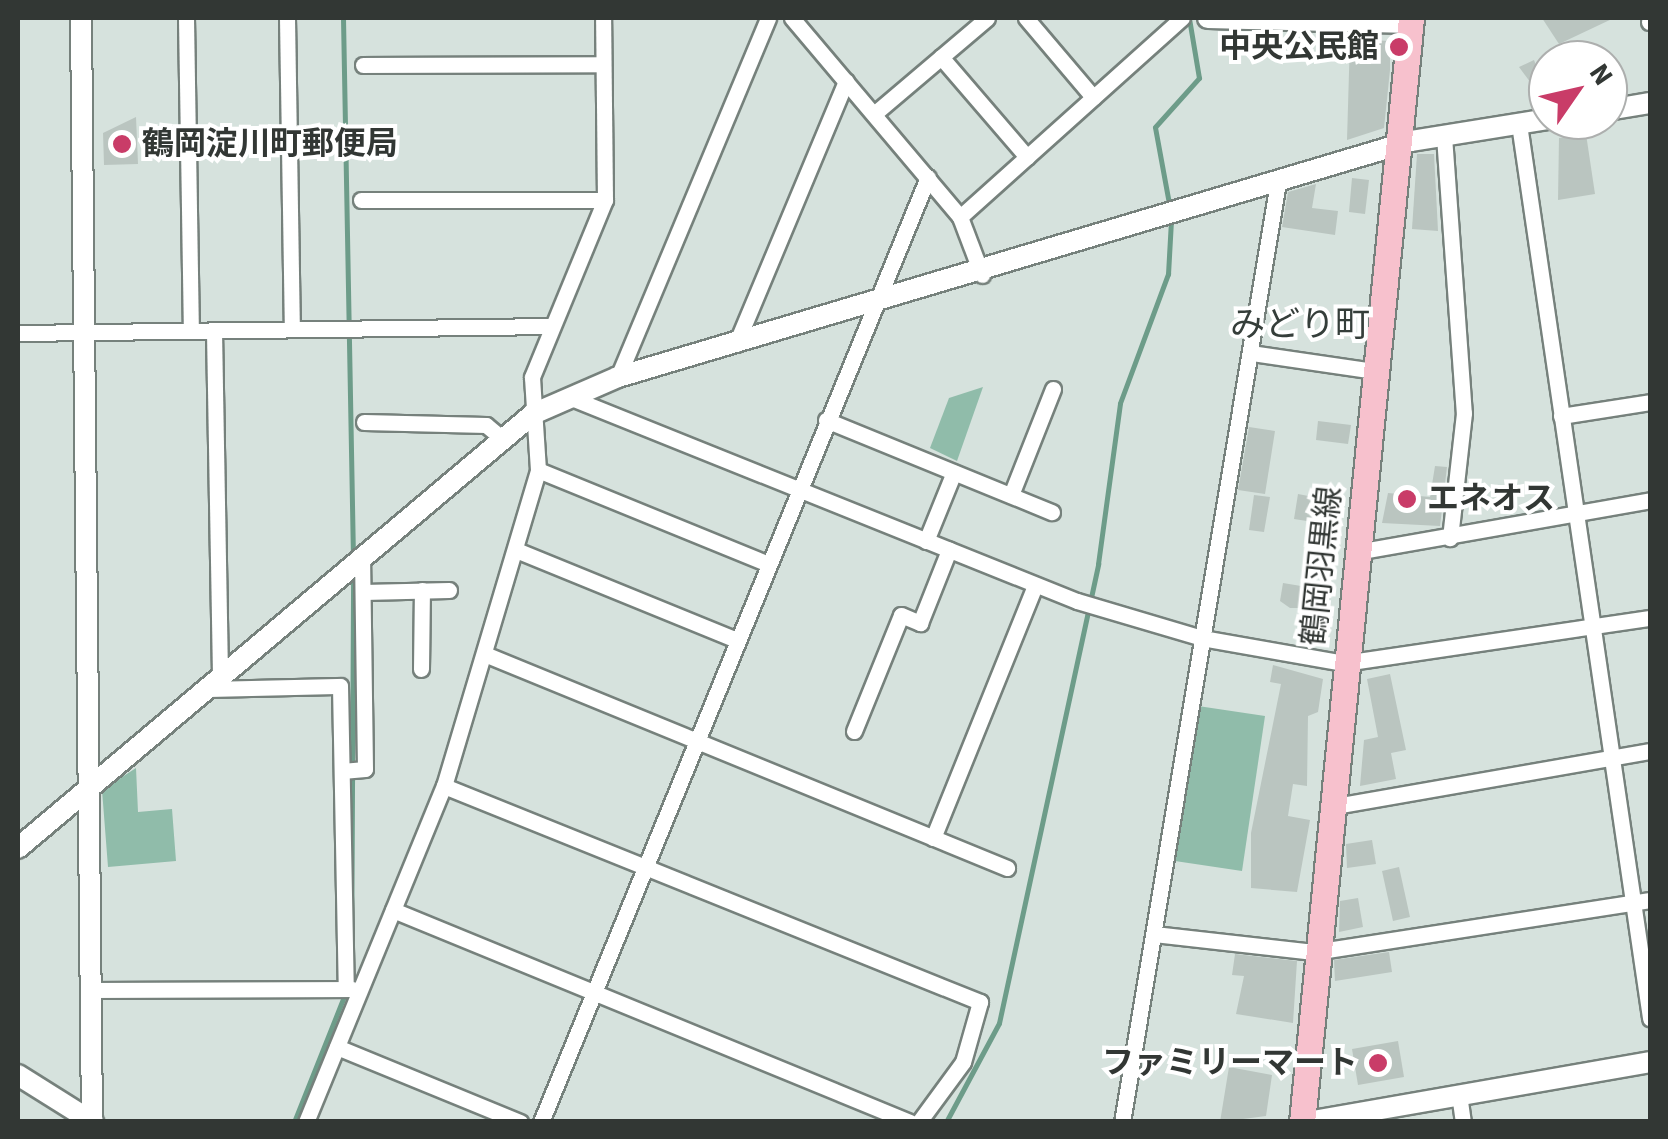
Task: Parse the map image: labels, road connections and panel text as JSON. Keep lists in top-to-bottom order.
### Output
{
  "streets": {
    "main road": ["鶴岡羽黒線"]
  },
  "districts": ["みどり町"],
  "places": [
    "中央公民館",
    "鶴岡淀川町郵便局",
    "エネオス",
    "ファミリーマート"
  ],
  "north": "top right"
}
